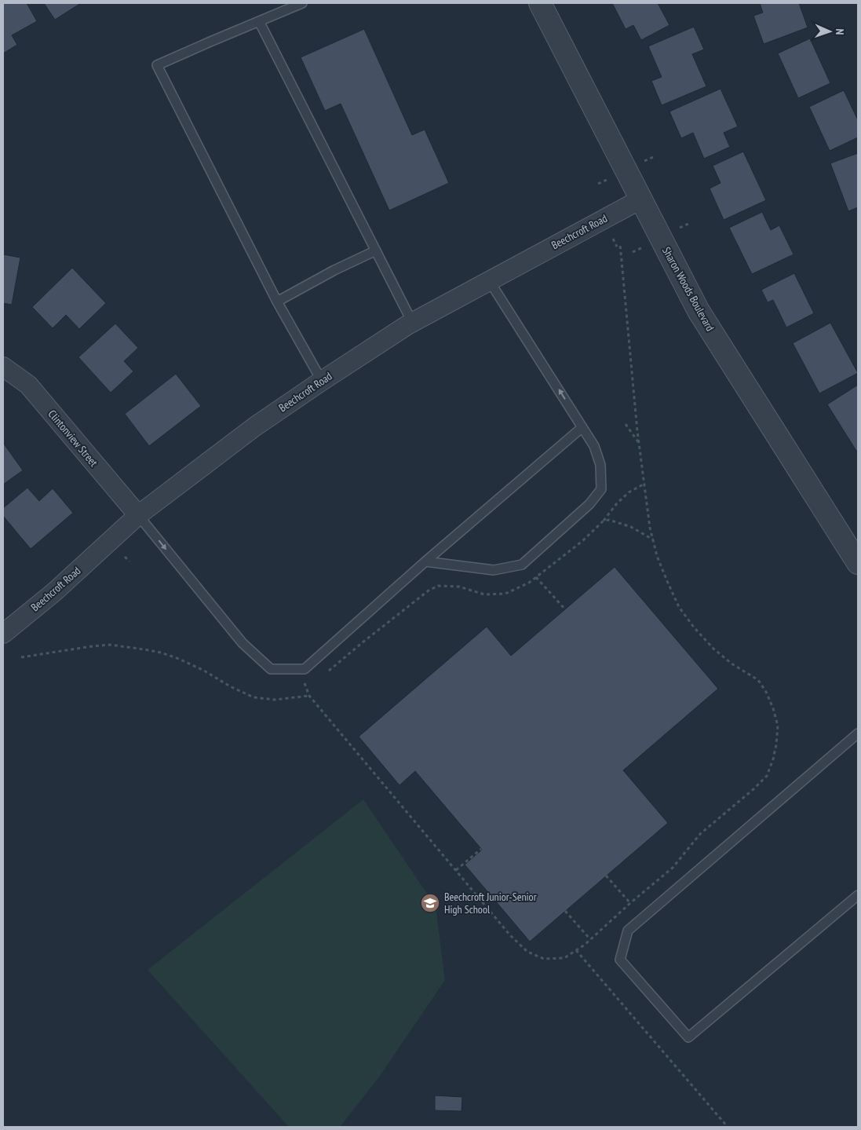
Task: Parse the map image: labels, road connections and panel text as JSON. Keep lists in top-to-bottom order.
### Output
{
  "streets": {
    "street": ["Beechcroft Road", "Sharon Woods Boulevard", "Clintonview Street"]
  },
  "crossings": [
    ["Beechcroft Road", "Sharon Woods Boulevard"],
    ["Beechcroft Road", "Clintonview Street"]
  ],
  "places": {
    "school or university": ["Beechcroft Junior-Senior High School"]
  },
  "north": "right"
}
